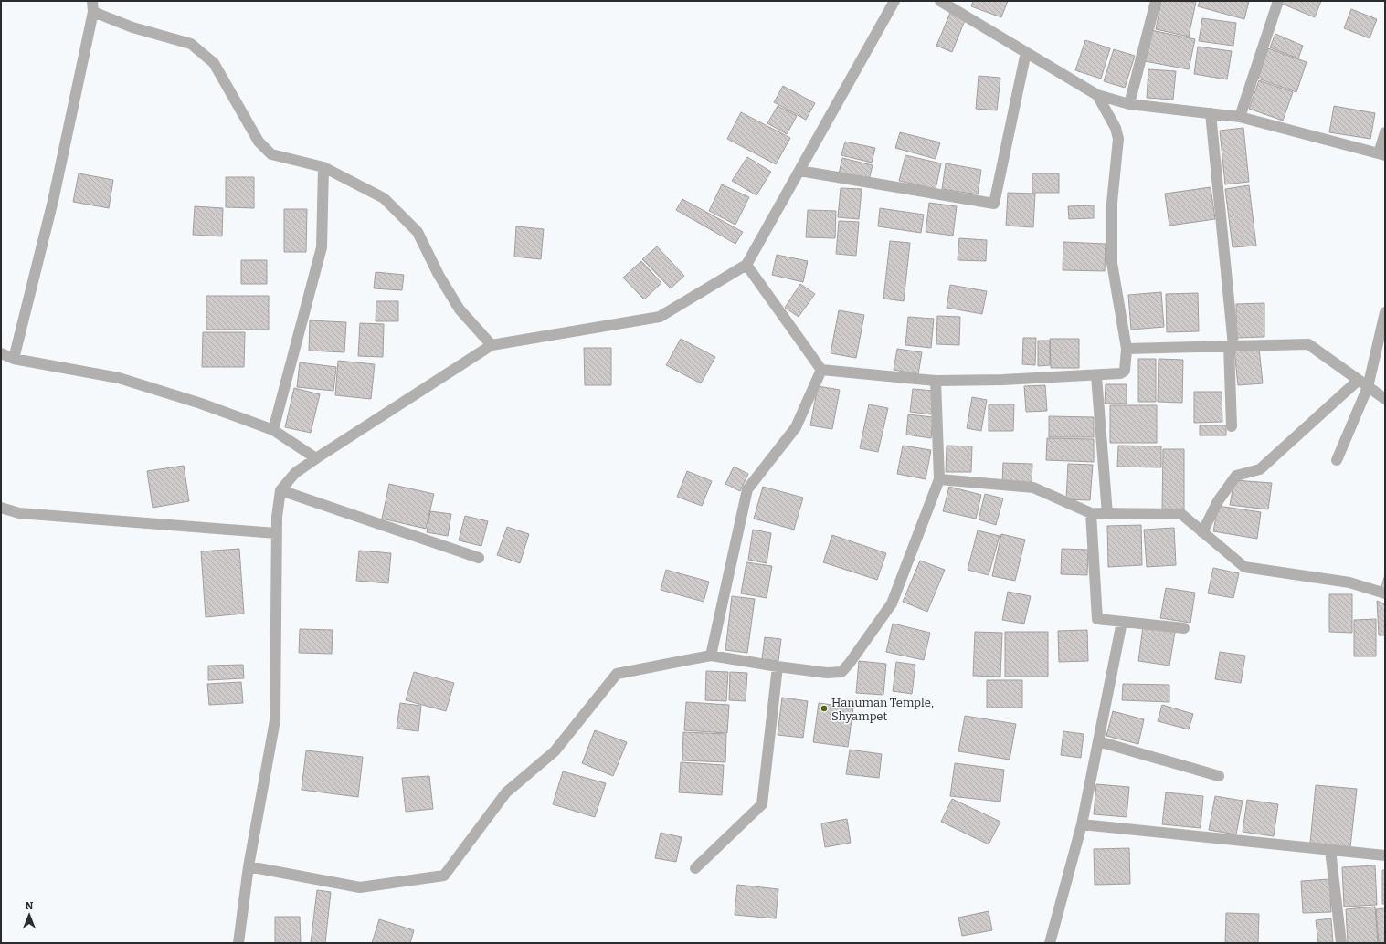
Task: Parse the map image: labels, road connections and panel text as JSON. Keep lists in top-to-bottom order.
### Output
{
  "places": ["Hanuman Temple, Shyampet"],
  "north": "top"
}
